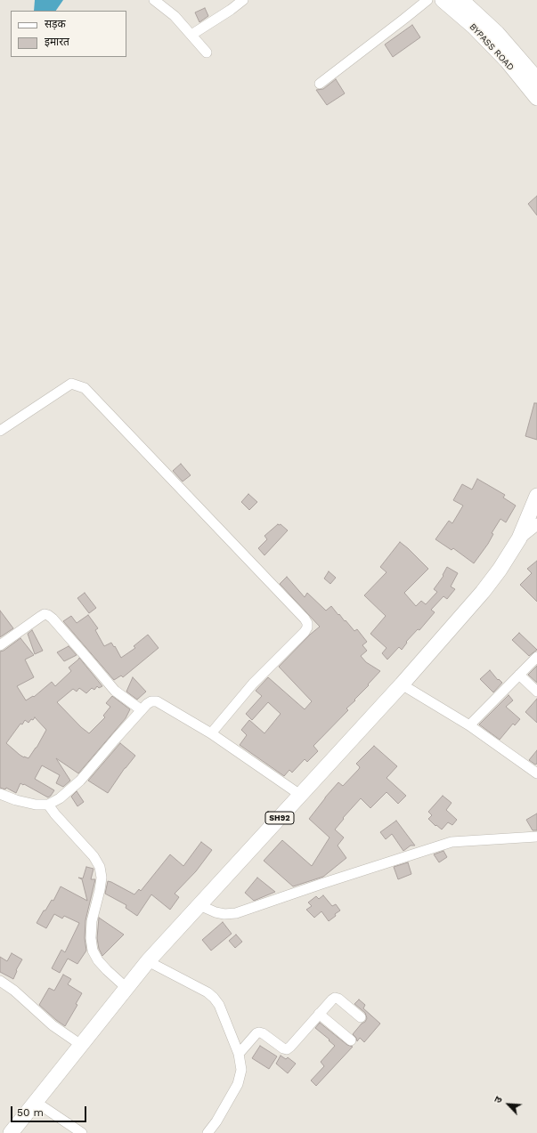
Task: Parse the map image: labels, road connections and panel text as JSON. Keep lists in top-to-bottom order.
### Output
{
  "streets": {
    "main road": ["BYPASS ROAD", "SH92"]
  },
  "legend": ["सड़क", "इमारत"],
  "scale_bar": "50 m",
  "north": "top left"
}
